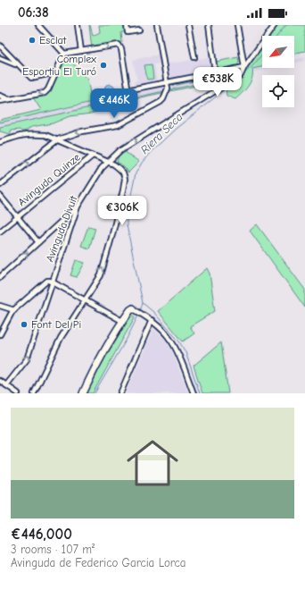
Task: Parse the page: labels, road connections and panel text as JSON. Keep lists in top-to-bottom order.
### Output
{
  "streets": {
    "street": ["Avinguda Quinze", "Avinguda Divuit"]
  },
  "water": ["Riera Seca"],
  "places": ["Esclat", "Complex Esportiu El Turó", "Font Del Pi"],
  "north": "bottom left",
  "page": {
    "status": "06:38",
    "price": ["€538K", "€446K", "€306K"],
    "list": [
      {
        "name": "€446,000",
        "note": "3 rooms · 107 m² · Avinguda de Federico Garcia Lorca"
      }
    ]
  }
}
